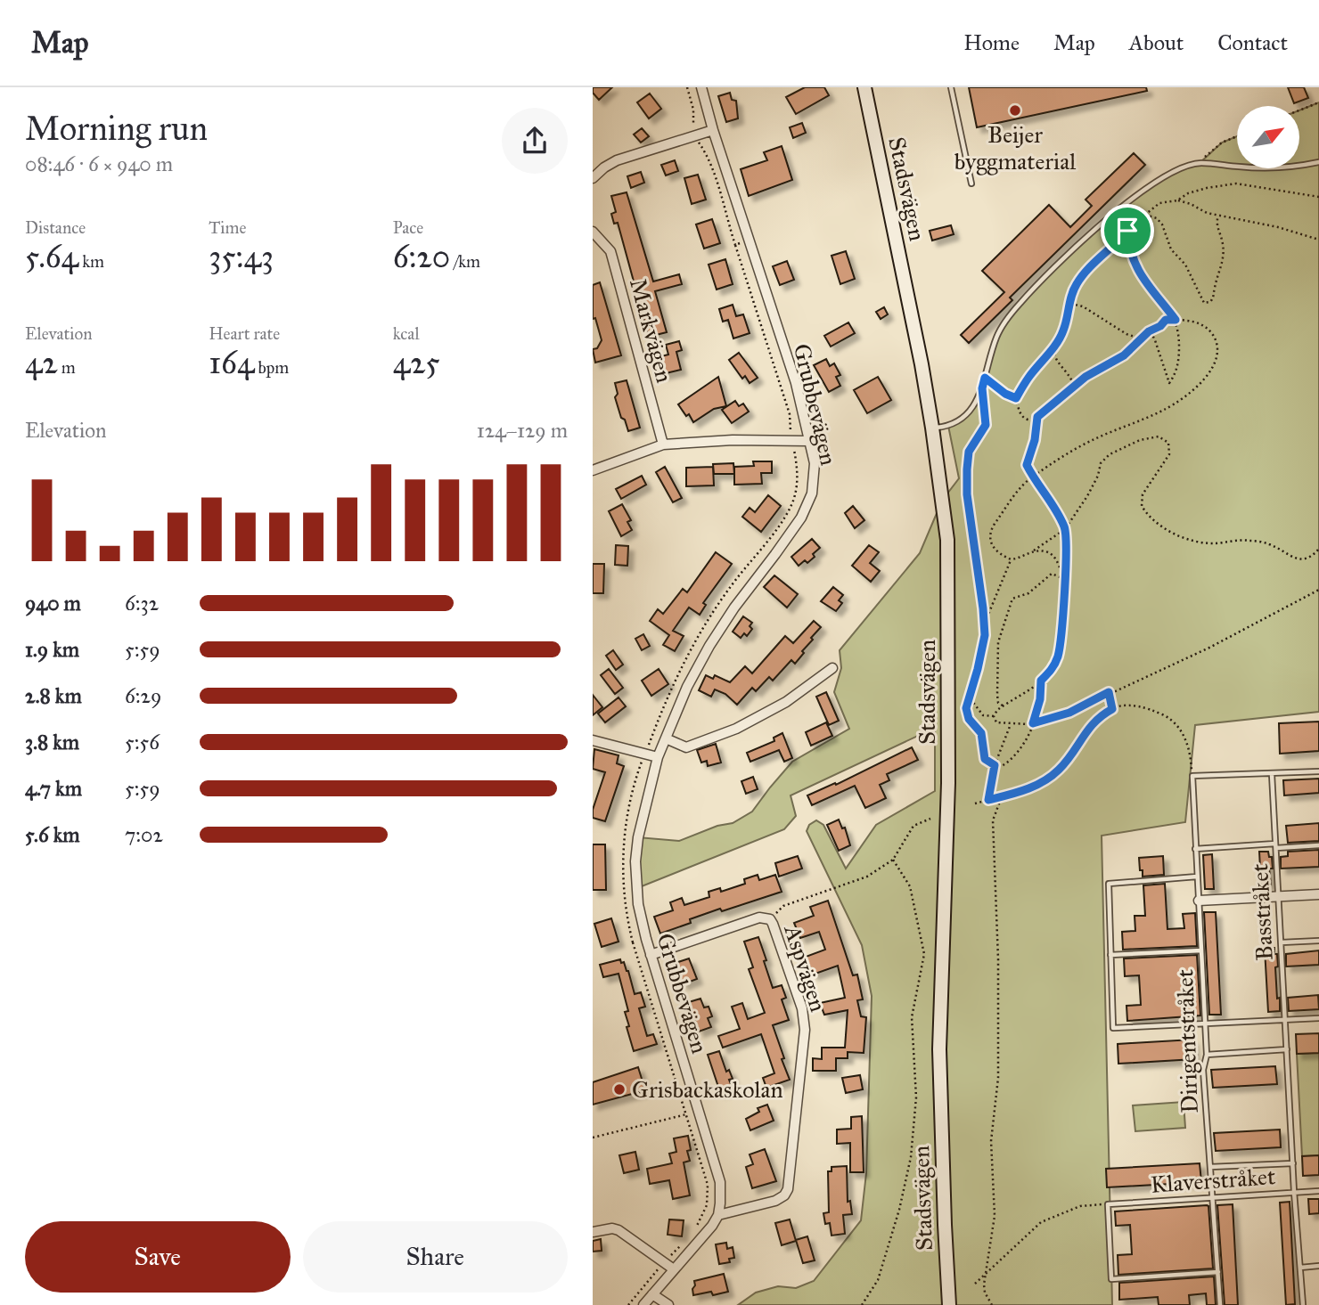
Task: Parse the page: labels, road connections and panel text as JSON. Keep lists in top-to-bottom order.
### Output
{
  "streets": {
    "main road": ["Stadsvägen"],
    "street": ["Markvägen", "Grubbevägen", "Aspvägen"],
    "lane": ["Basstråket", "Dirigentstråket", "Klaverstråket"]
  },
  "crossings": [
    ["Grubbevägen", "Aspvägen"],
    ["Basstråket", "Klaverstråket"],
    ["Dirigentstråket", "Klaverstråket"]
  ],
  "places": ["Beijer byggmaterial", "Grisbackaskolan"],
  "north": "top right",
  "page": {
    "header": "Map",
    "nav": [
      "Home",
      "Map",
      "About",
      "Contact"
    ],
    "heading": ["Morning run", "08:46 · 6 × 940 m"],
    "stats": [
      ["Distance", "5.64 km"],
      ["Time", "35:43"],
      ["Pace", "6:20 /km"],
      ["Elevation", "42 m"],
      ["Heart rate", "164 bpm"],
      ["kcal", "425"]
    ],
    "chart": ["Elevation", "124–129 m"],
    "list": [
      {
        "name": "940 m",
        "note": "6:32"
      },
      {
        "name": "1.9 km",
        "note": "5:59"
      },
      {
        "name": "2.8 km",
        "note": "6:29"
      },
      {
        "name": "3.8 km",
        "note": "5:56"
      },
      {
        "name": "4.7 km",
        "note": "5:59"
      },
      {
        "name": "5.6 km",
        "note": "7:02"
      }
    ],
    "buttons": ["Save", "Share"]
  }
}
